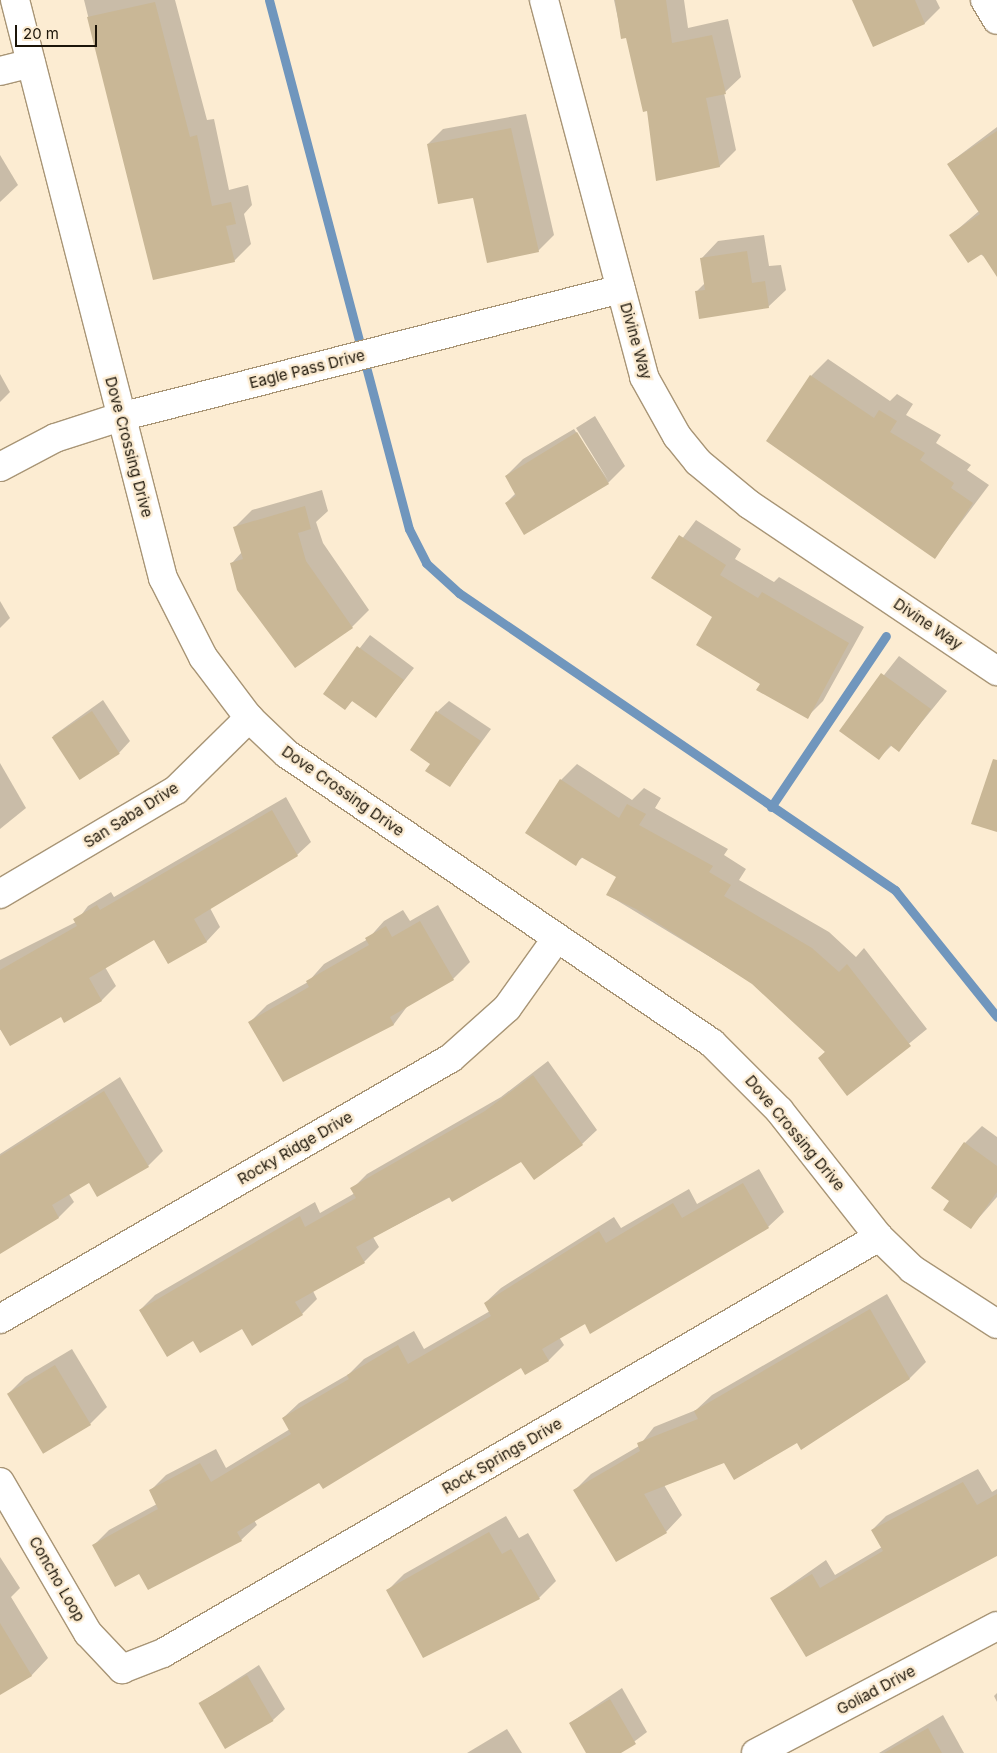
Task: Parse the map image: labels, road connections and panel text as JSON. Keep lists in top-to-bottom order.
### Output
{
  "streets": {
    "street": [
      "Divine Way",
      "Eagle Pass Drive",
      "Dove Crossing Drive",
      "San Saba Drive",
      "Rocky Ridge Drive",
      "Rock Springs Drive",
      "Concho Loop",
      "Goliad Drive"
    ]
  },
  "crossings": [
    ["Divine Way", "Eagle Pass Drive"],
    ["Eagle Pass Drive", "Dove Crossing Drive"],
    ["Dove Crossing Drive", "San Saba Drive"],
    ["Dove Crossing Drive", "Rocky Ridge Drive"],
    ["Dove Crossing Drive", "Rock Springs Drive"],
    ["Rock Springs Drive", "Concho Loop"]
  ],
  "scale_bar": "20 m"
}
